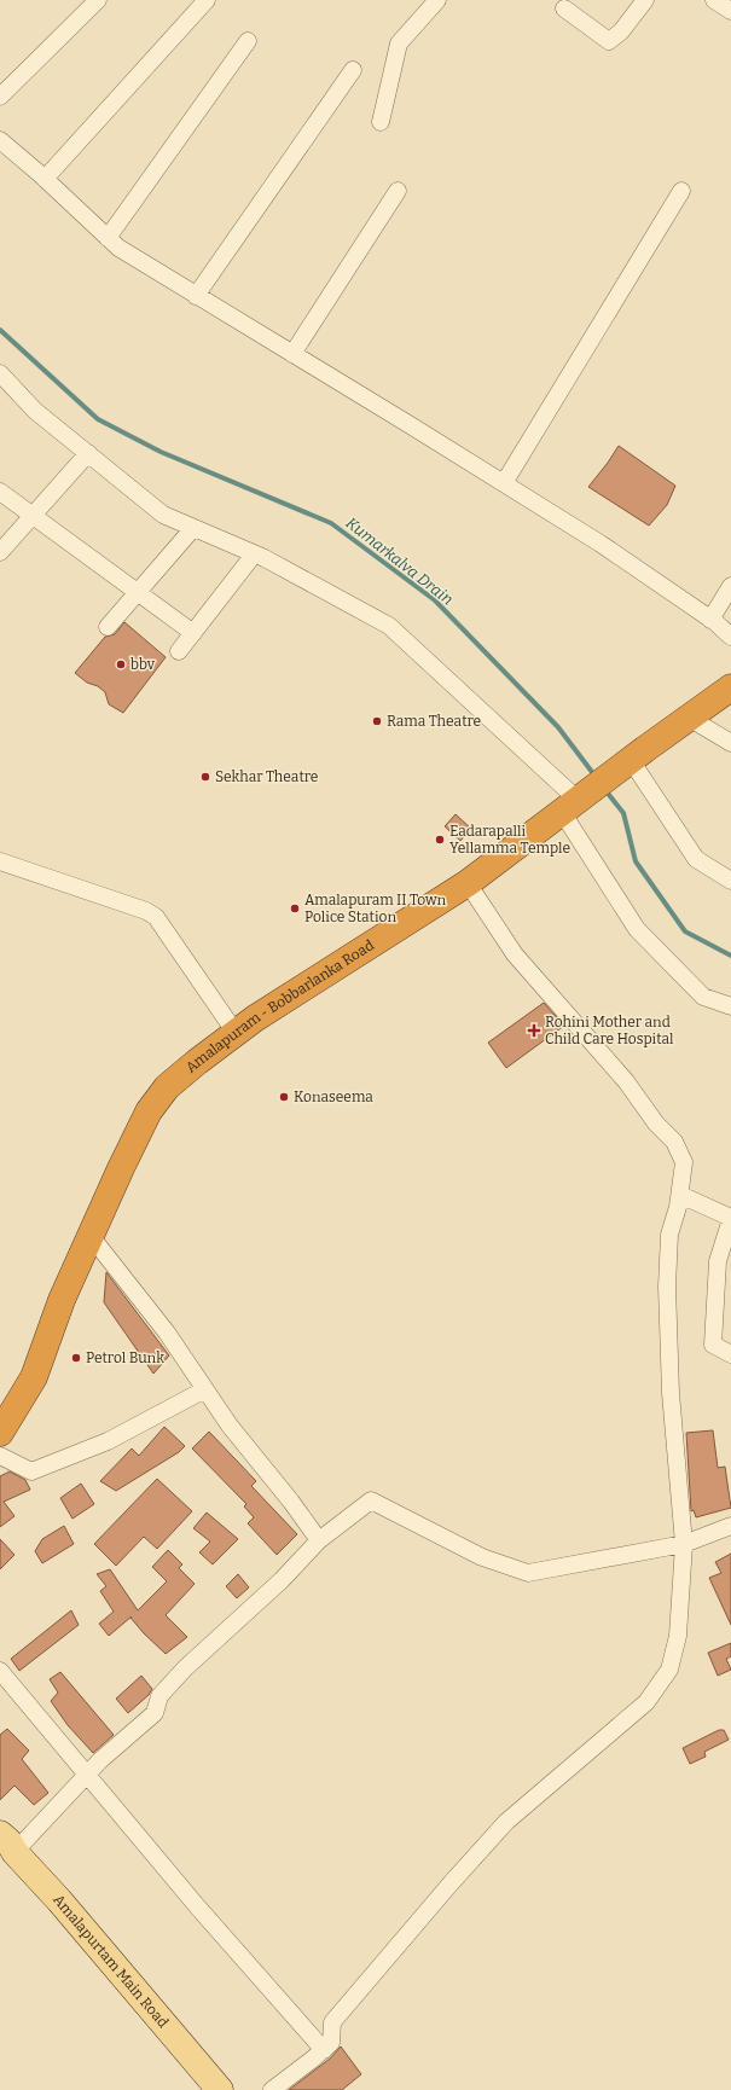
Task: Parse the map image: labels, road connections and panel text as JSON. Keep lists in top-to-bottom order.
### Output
{
  "streets": {
    "highway": ["Amalapuram - Bobbarlanka Road"],
    "main road": ["Amalapurtam Main Road"]
  },
  "water": ["Kumarkalva Drain"],
  "places": {
    "other": [
      "bbv",
      "Rama Theatre",
      "Sekhar Theatre",
      "Eadarapalli Yellamma Temple",
      "Amalapuram II Town Police Station",
      "Konaseema",
      "Petrol Bunk"
    ],
    "health": ["Rohini Mother and Child Care Hospital"]
  }
}
